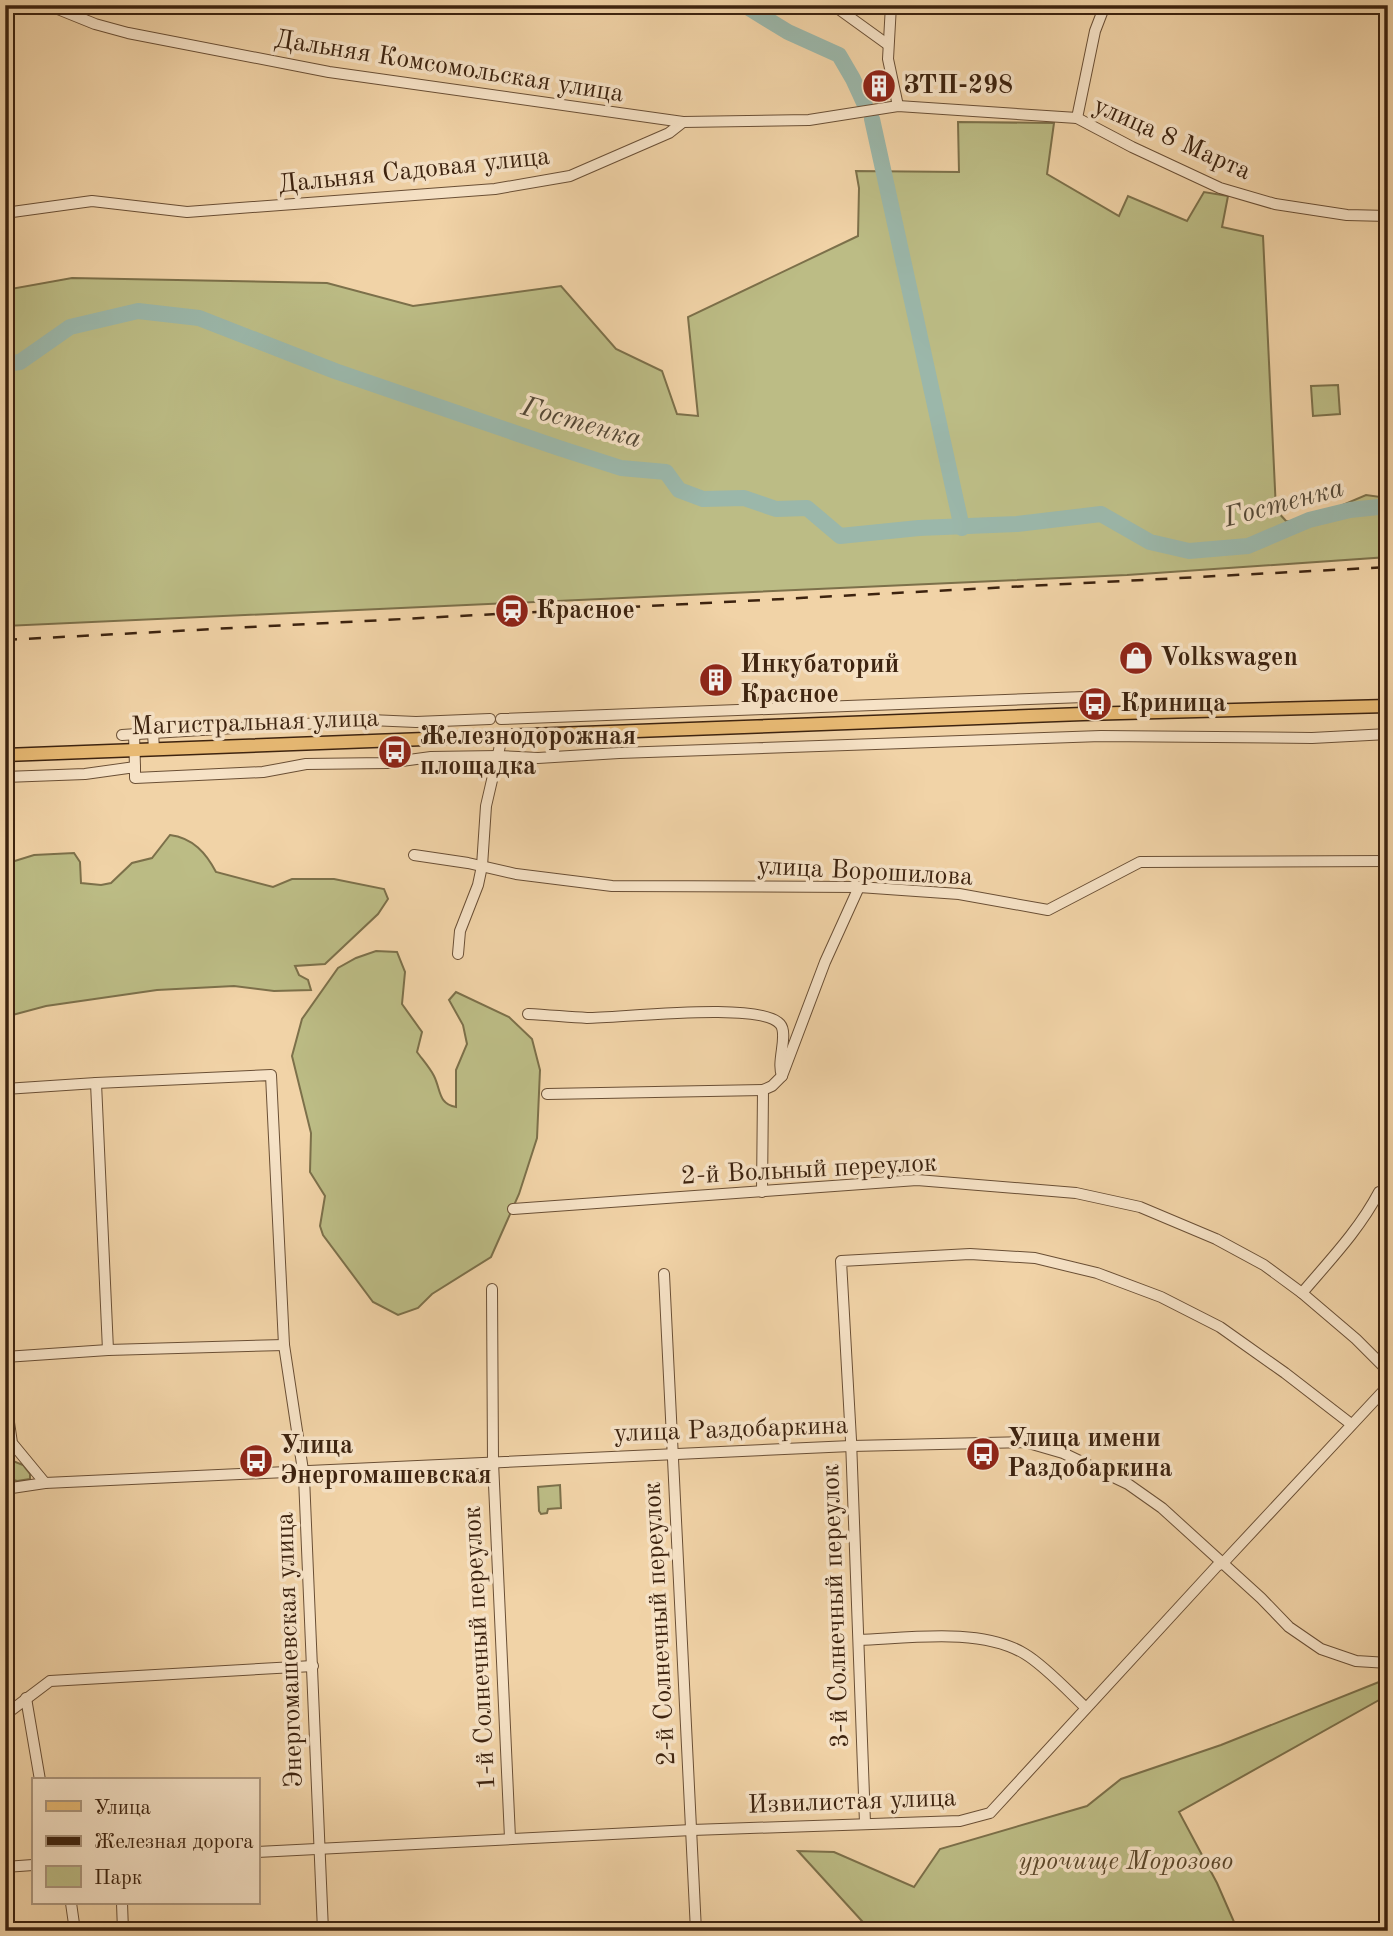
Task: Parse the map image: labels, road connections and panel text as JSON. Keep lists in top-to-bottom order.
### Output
{
  "streets": {
    "main road": ["Магистральная улица"],
    "street": [
      "Дальняя Комсомольская улица",
      "улица 8 Марта",
      "Дальняя Садовая улица",
      "улица Ворошилова",
      "2-й Вольный переулок",
      "улица Раздобаркина",
      "3-й Солнечный переулок",
      "2-й Солнечный переулок",
      "1-й Солнечный переулок",
      "Энергомашевская улица",
      "Извилистая улица"
    ]
  },
  "crossings": [
    ["Дальняя Комсомольская улица", "Дальняя Садовая улица"],
    ["улица Раздобаркина", "3-й Солнечный переулок"],
    ["улица Раздобаркина", "2-й Солнечный переулок"],
    ["улица Раздобаркина", "1-й Солнечный переулок"],
    ["улица Раздобаркина", "Энергомашевская улица"],
    ["улица Раздобаркина", "Извилистая улица"],
    ["3-й Солнечный переулок", "Извилистая улица"],
    ["2-й Солнечный переулок", "Извилистая улица"],
    ["1-й Солнечный переулок", "Извилистая улица"],
    ["Энергомашевская улица", "Извилистая улица"]
  ],
  "water": ["Гостенка"],
  "parks": ["урочище Морозово"],
  "places": {
    "building": ["ЗТП-298", "Инкубаторий Красное"],
    "station": ["Красное"],
    "shop": ["Volkswagen"],
    "bus stop": [
      "Криница",
      "Железнодорожная площадка",
      "Улица имени Раздобаркина",
      "Улица Энергомашевская"
    ]
  },
  "legend": ["Улица", "Железная дорога", "Парк"]
}
